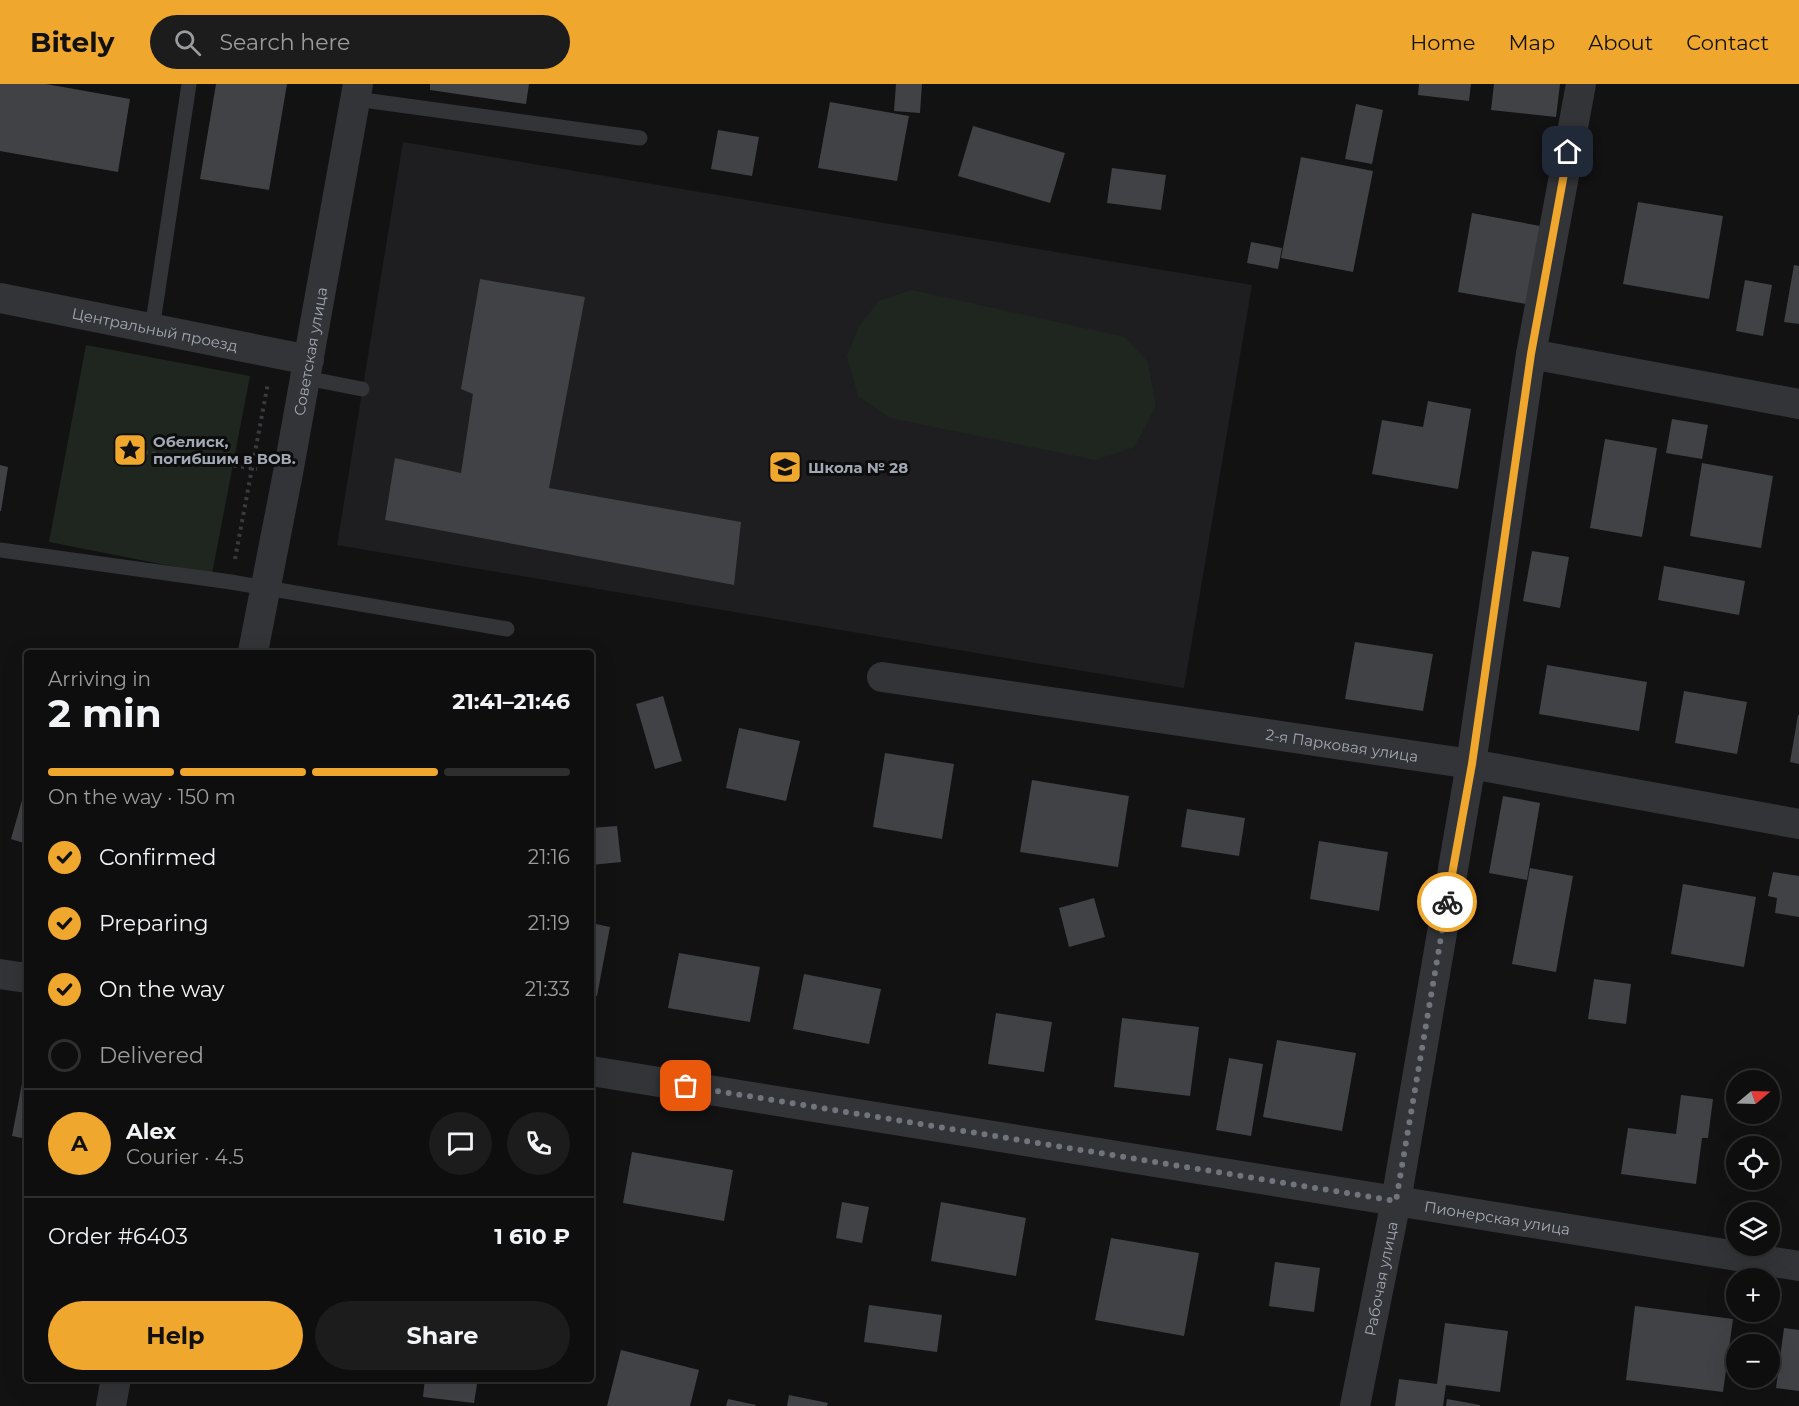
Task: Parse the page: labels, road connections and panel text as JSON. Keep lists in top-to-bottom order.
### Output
{
  "streets": {
    "street": [
      "Центральный проезд",
      "Советская улица",
      "2-я Парковая улица",
      "Пионерская улица",
      "Рабочая улица"
    ]
  },
  "crossings": [
    ["Центральный проезд", "Советская улица"],
    ["2-я Парковая улица", "Рабочая улица"],
    ["Пионерская улица", "Рабочая улица"]
  ],
  "places": {
    "place": ["Обелиск, погибшим в ВОВ."],
    "school or university": ["Школа № 28"]
  },
  "north": "right",
  "page": {
    "header": "Bitely",
    "search": "Search here",
    "nav": [
      "Home",
      "Map",
      "About",
      "Contact"
    ],
    "heading": ["2 min", "Arriving in", "21:41–21:46"],
    "panel": [
      "Alex",
      "Courier · 4.5",
      "Order #6403",
      "1 610 ₽"
    ],
    "bar": "On the way · 150 m",
    "list": [
      ["Confirmed", "21:16"],
      ["Preparing", "21:19"],
      ["On the way", "21:33"],
      "Delivered"
    ],
    "map_buttons": ["+", "−"],
    "round": "A",
    "buttons": ["Help", "Share"]
  }
}
